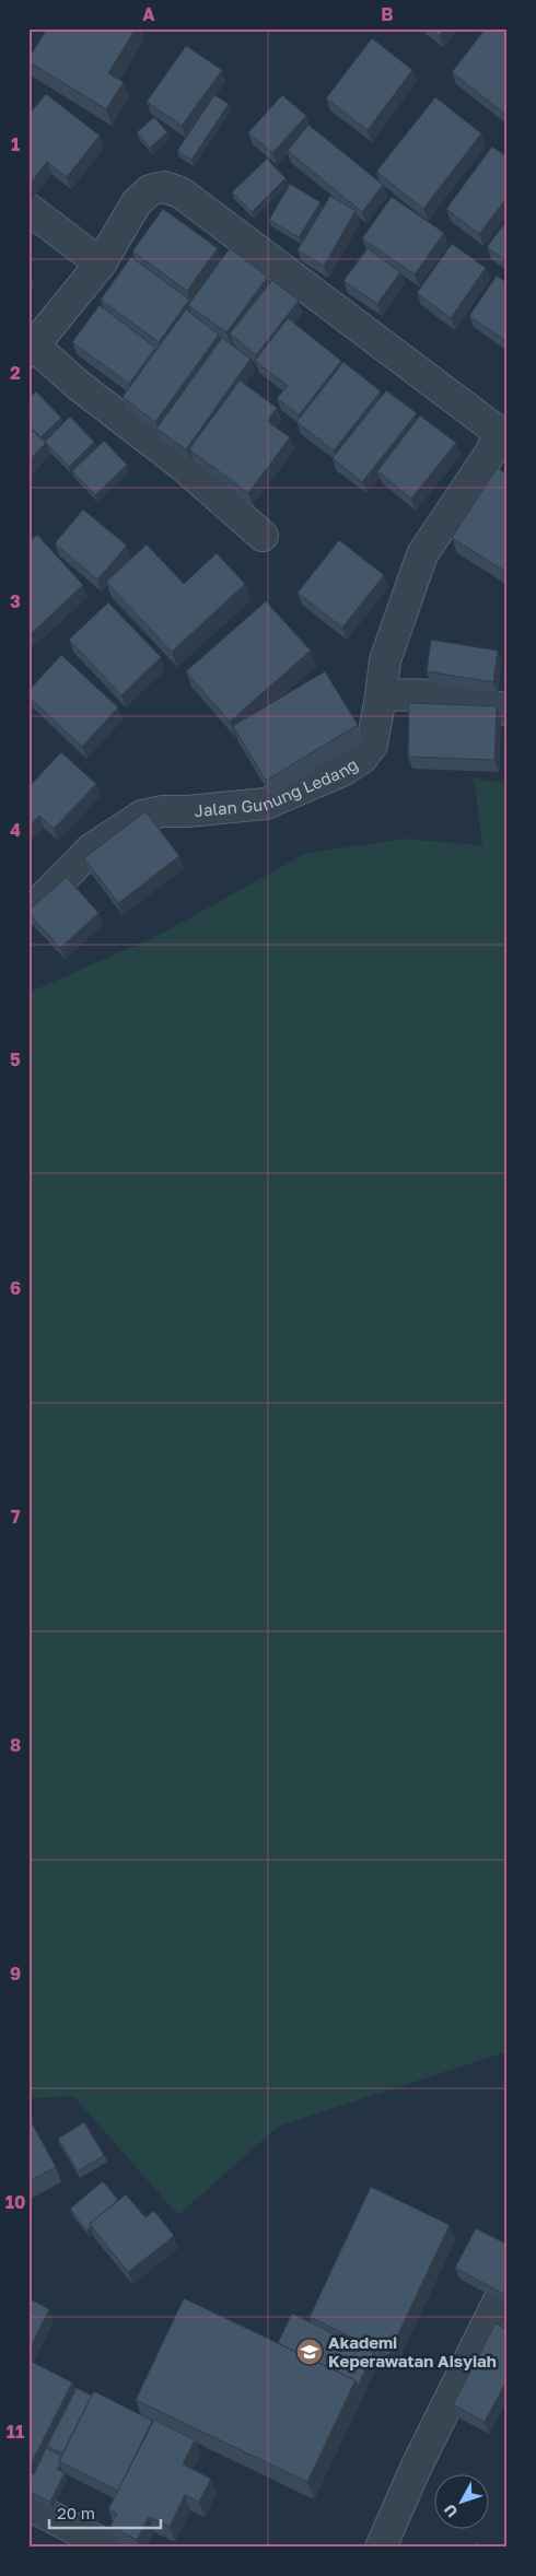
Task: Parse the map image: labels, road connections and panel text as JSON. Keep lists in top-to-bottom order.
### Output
{
  "streets": {
    "street": ["Jalan Gunung Ledang"]
  },
  "places": {
    "school or university": ["Akademi Keperawatan Aisyiah"]
  },
  "scale_bar": "20 m",
  "north": "bottom left",
  "grid": {
    "columns": ["A", "B"],
    "rows": [
      "1",
      "2",
      "3",
      "4",
      "5",
      "6",
      "7",
      "8",
      "9",
      "10",
      "11"
    ]
  }
}
